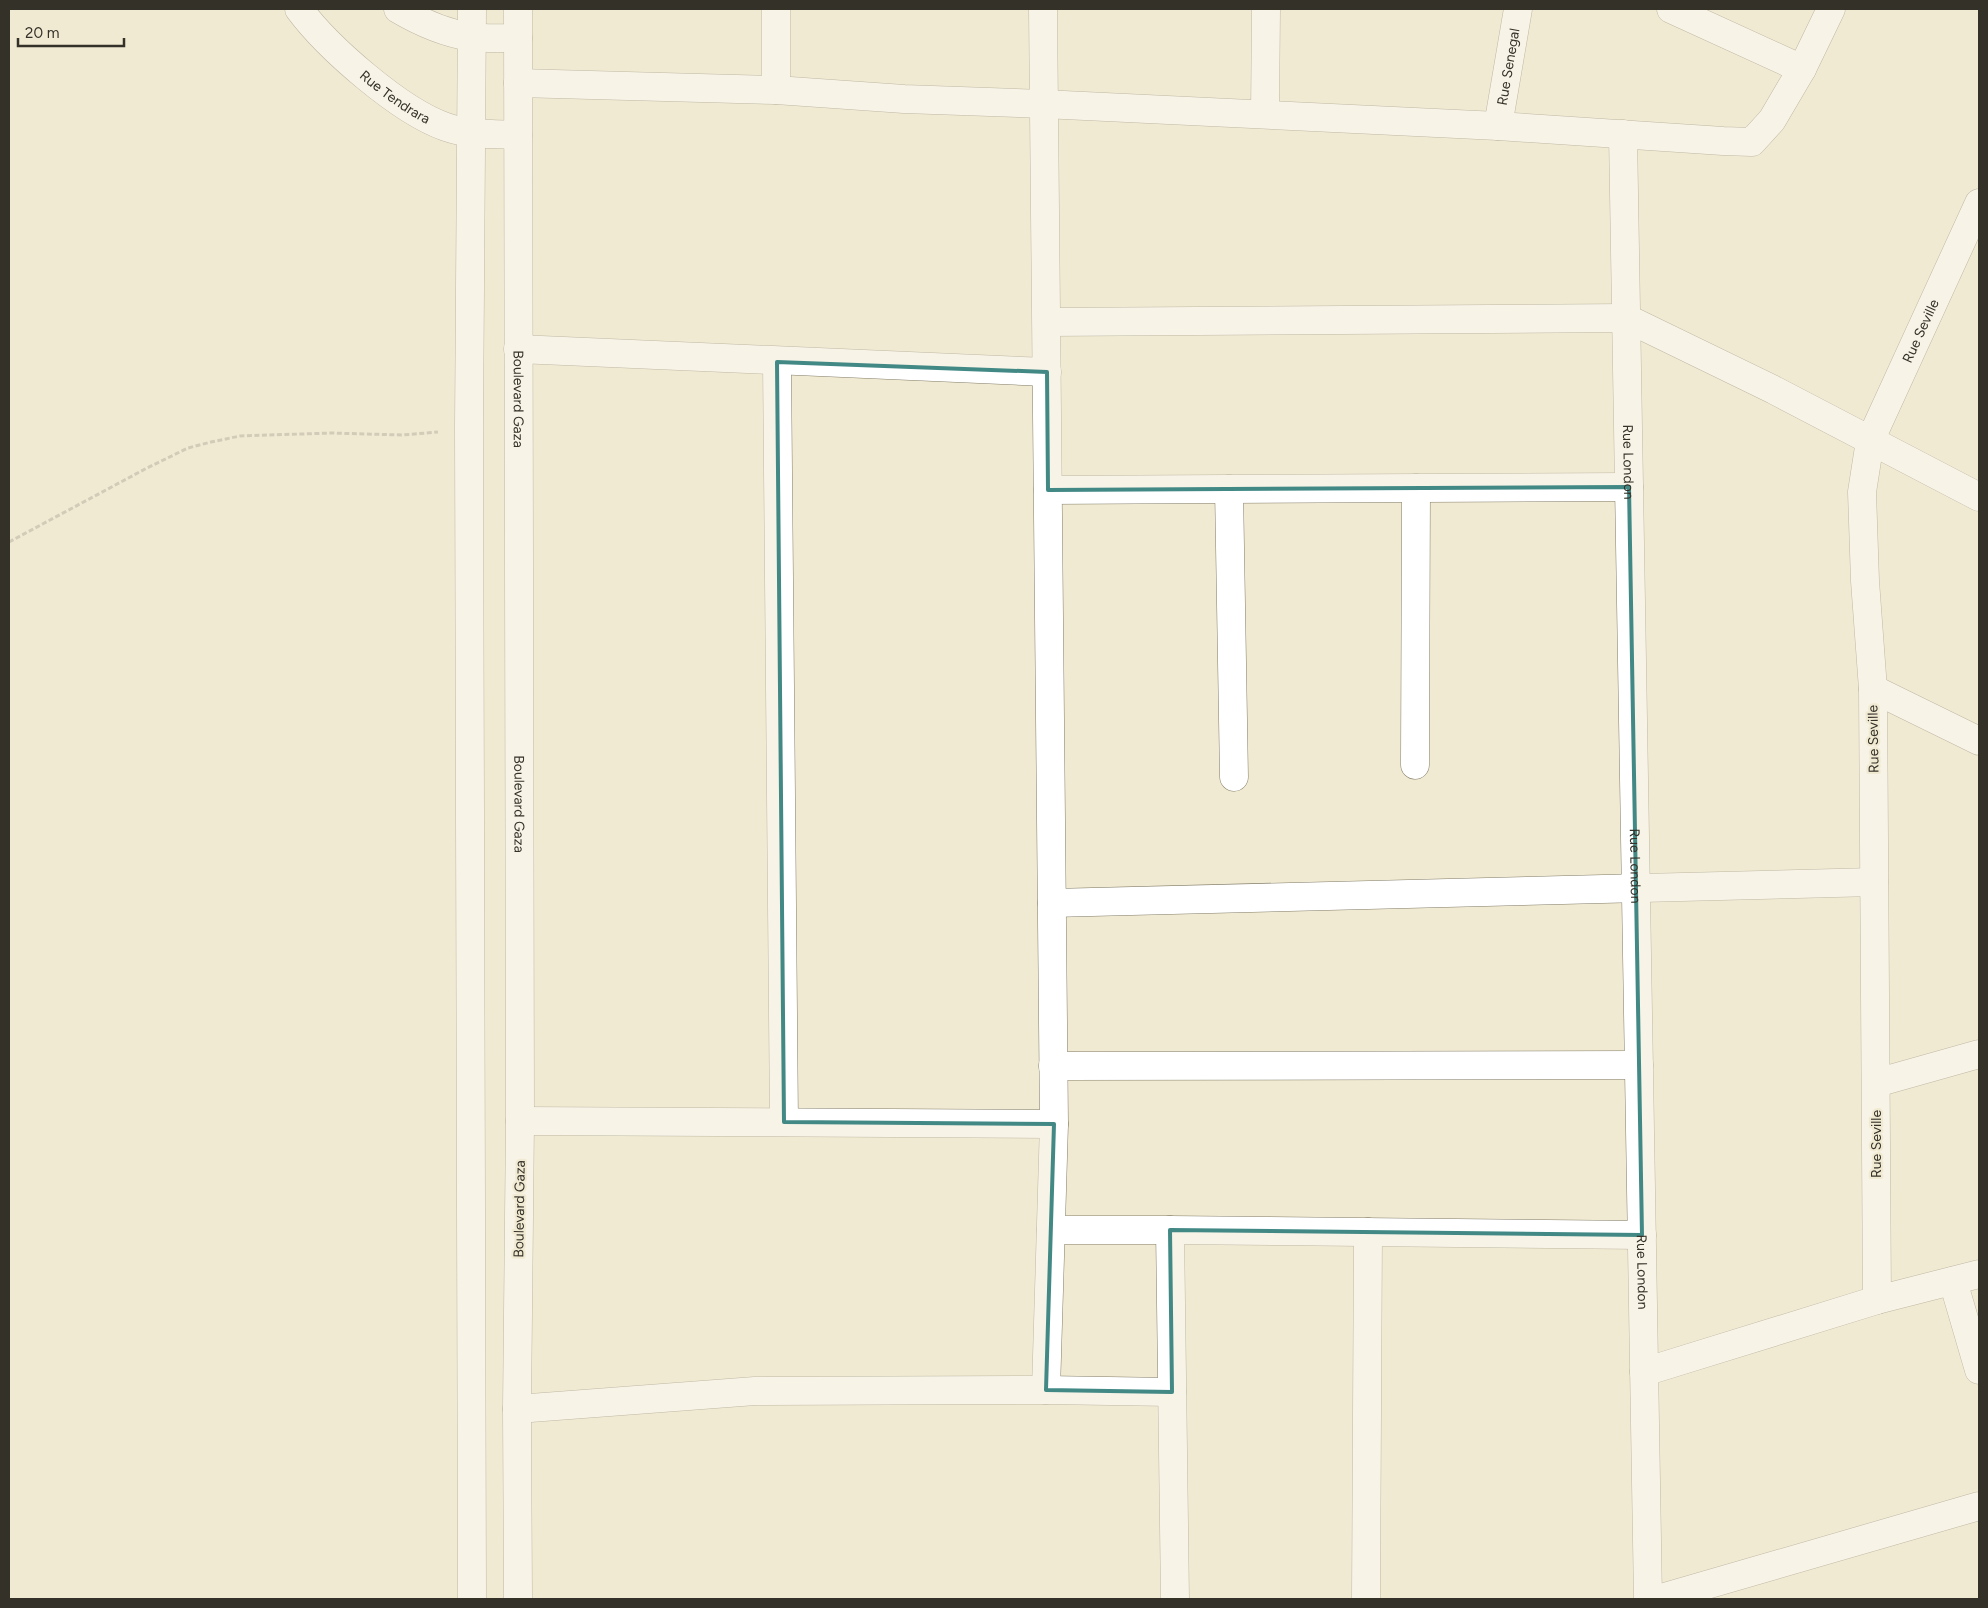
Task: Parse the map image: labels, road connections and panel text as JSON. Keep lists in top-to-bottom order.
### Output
{
  "streets": {
    "street": [
      "Rue Senegal",
      "Rue Tendrara",
      "Rue Seville",
      "Boulevard Gaza",
      "Rue London"
    ]
  },
  "crossings": [
    ["Rue Tendrara", "Boulevard Gaza"]
  ],
  "scale_bar": "20 m"
}
